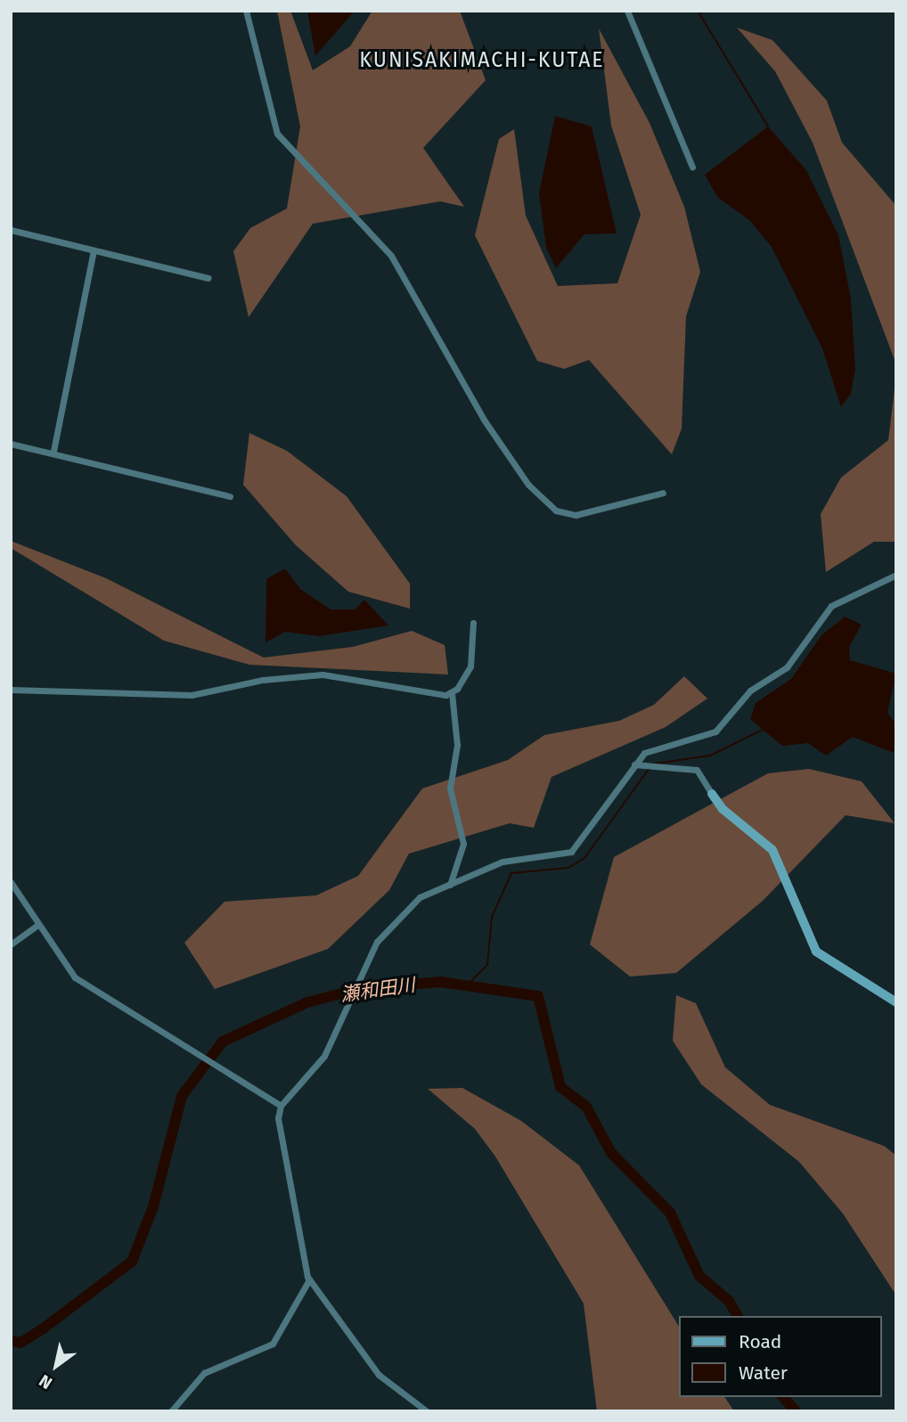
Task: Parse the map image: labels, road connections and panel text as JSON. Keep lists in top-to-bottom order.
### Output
{
  "districts": ["KUNISAKIMACHI-KUTAE"],
  "water": ["瀬和田川"],
  "legend": ["Road", "Water"],
  "north": "bottom left"
}
